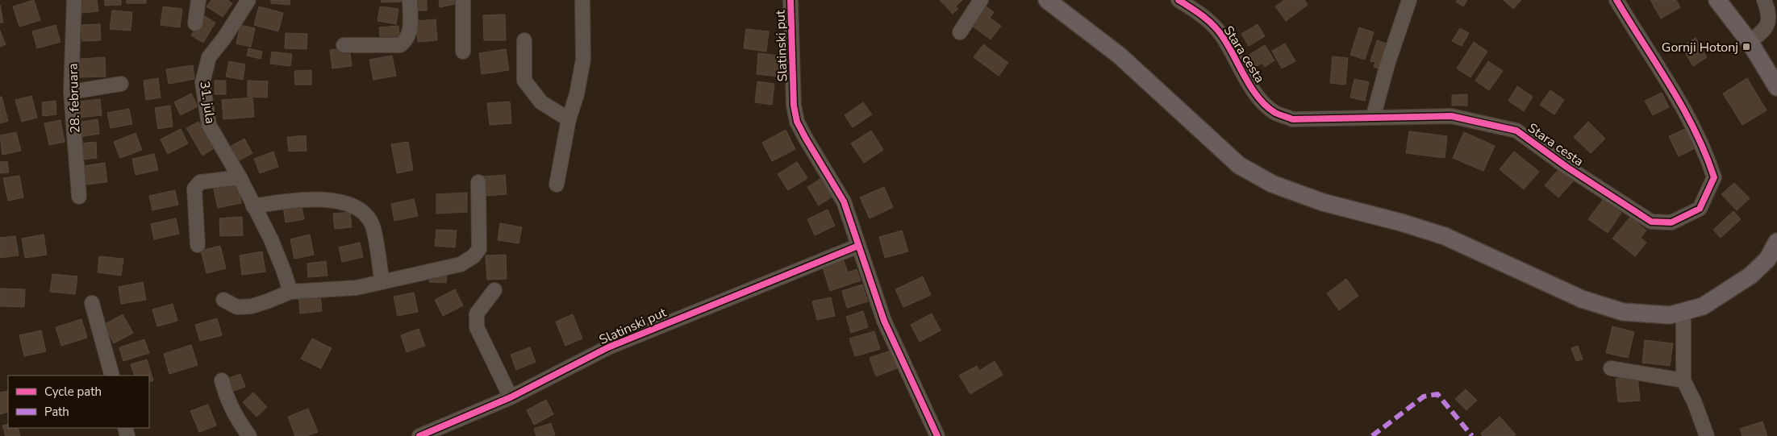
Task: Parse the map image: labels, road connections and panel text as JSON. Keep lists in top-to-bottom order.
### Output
{
  "streets": {
    "street": [
      "Slatinski put",
      "Stara cesta",
      "28. februara",
      "31. jula"
    ]
  },
  "places": {
    "transit": ["Gornji Hotonj"]
  },
  "legend": ["Cycle path", "Path"]
}
